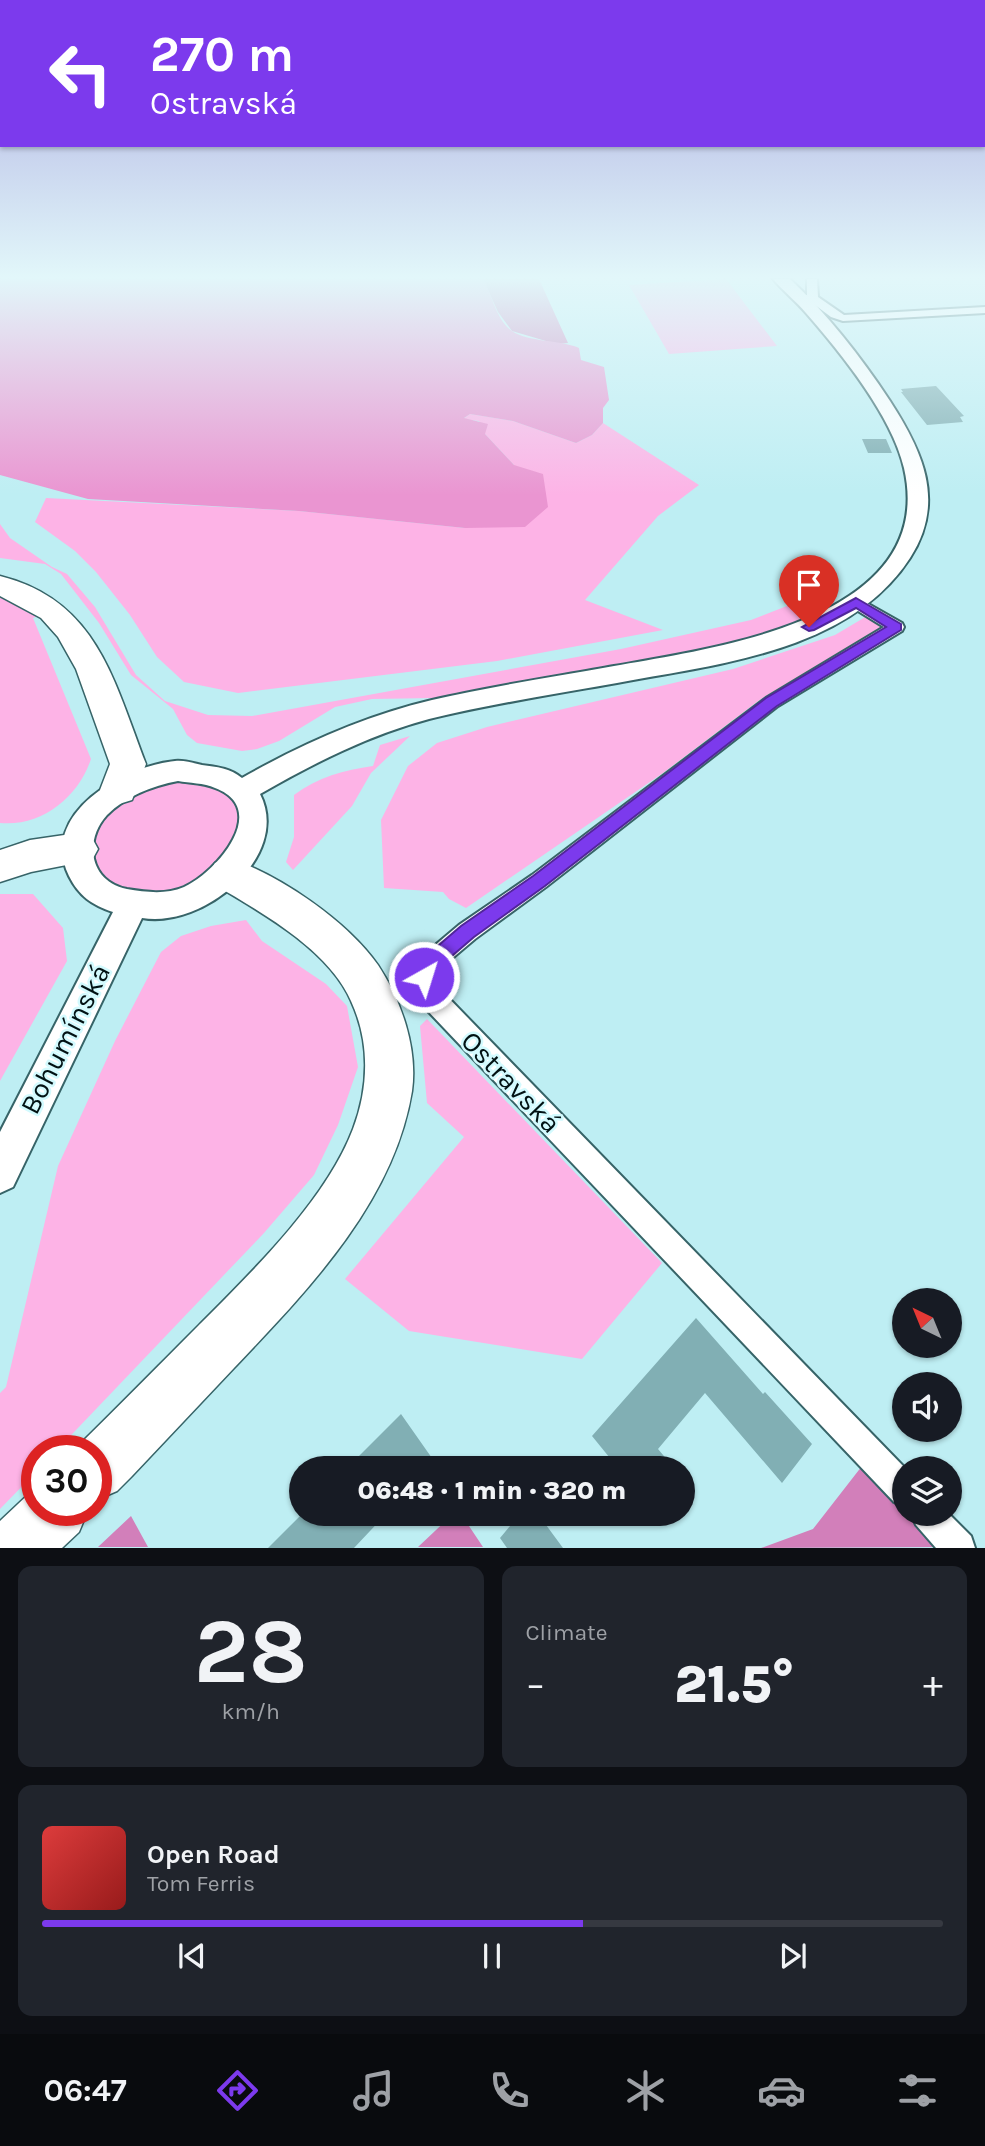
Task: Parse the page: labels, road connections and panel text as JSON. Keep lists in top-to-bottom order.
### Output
{
  "streets": {
    "main road": ["Bohumínská"],
    "street": ["Ostravská"]
  },
  "north": "top left",
  "page": {
    "turn": ["270 m", "Ostravská"],
    "limit": "30",
    "trip": "06:48 · 1 min · 320 m",
    "tile": [
      ["28", "km/h"],
      "Climate"
    ],
    "heat": ["−", "21.5°", "+"],
    "song": ["Open Road", "Tom Ferris"],
    "tabs": "06:47"
  }
}
